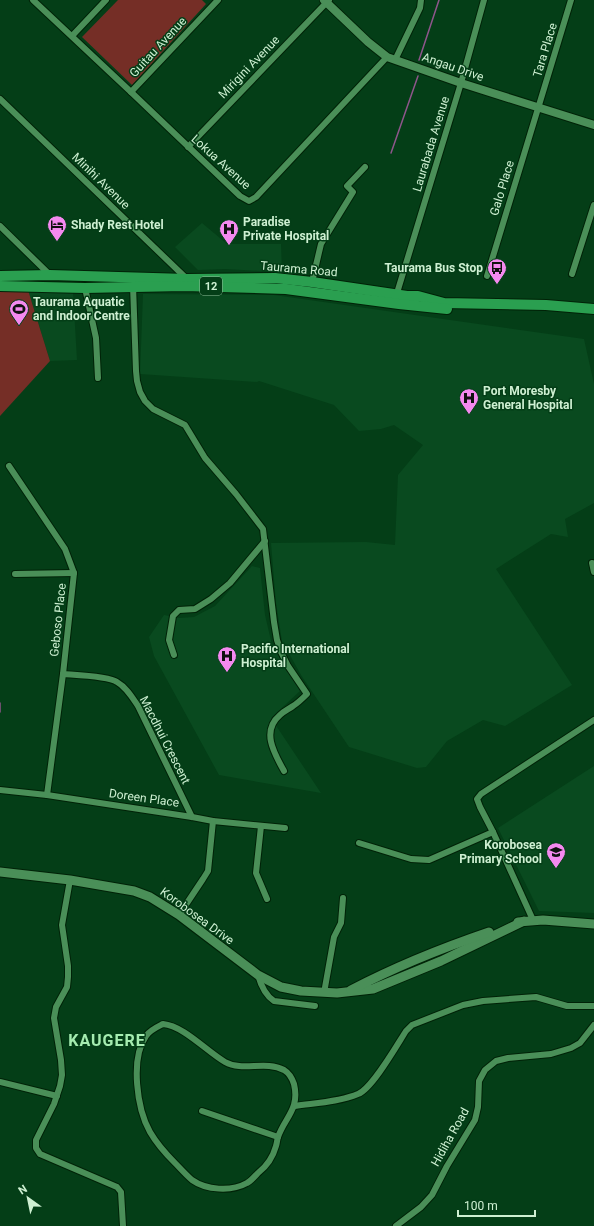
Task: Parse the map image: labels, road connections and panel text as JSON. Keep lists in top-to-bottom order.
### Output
{
  "streets": {
    "main road": ["Taurama Road", "12", "Korobosea Drive"],
    "street": [
      "Guitau Avenue",
      "Tara Place",
      "Mirigini Avenue",
      "Angau Drive",
      "Laurabada Avenue",
      "Lokua Avenue",
      "Minihi Avenue",
      "Galo Place",
      "Geboso Place",
      "Macdhui Crescent",
      "Doreen Place",
      "Hidiha Road"
    ]
  },
  "crossings": [
    ["Guitau Avenue", "Lokua Avenue"],
    ["Tara Place", "Angau Drive"],
    ["Tara Place", "Galo Place"],
    ["Mirigini Avenue", "Angau Drive"],
    ["Mirigini Avenue", "Lokua Avenue"],
    ["Angau Drive", "Laurabada Avenue"],
    ["Angau Drive", "Lokua Avenue"],
    ["Angau Drive", "Galo Place"],
    ["Laurabada Avenue", "Taurama Road"],
    ["Minihi Avenue", "Taurama Road"],
    ["Geboso Place", "Macdhui Crescent"],
    ["Geboso Place", "Doreen Place"],
    ["Macdhui Crescent", "Doreen Place"]
  ],
  "districts": ["KAUGERE"],
  "places": {
    "hotel": ["Shady Rest Hotel"],
    "hospital": ["Paradise Private Hospital", "Port Moresby General Hospital", "Pacific International Hospital"],
    "bus stop": ["Taurama Bus Stop"],
    "sports": ["Taurama Aquatic and Indoor Centre"],
    "school or university": ["Korobosea Primary School"]
  },
  "scale_bar": "100 m",
  "north": "top left"
}
